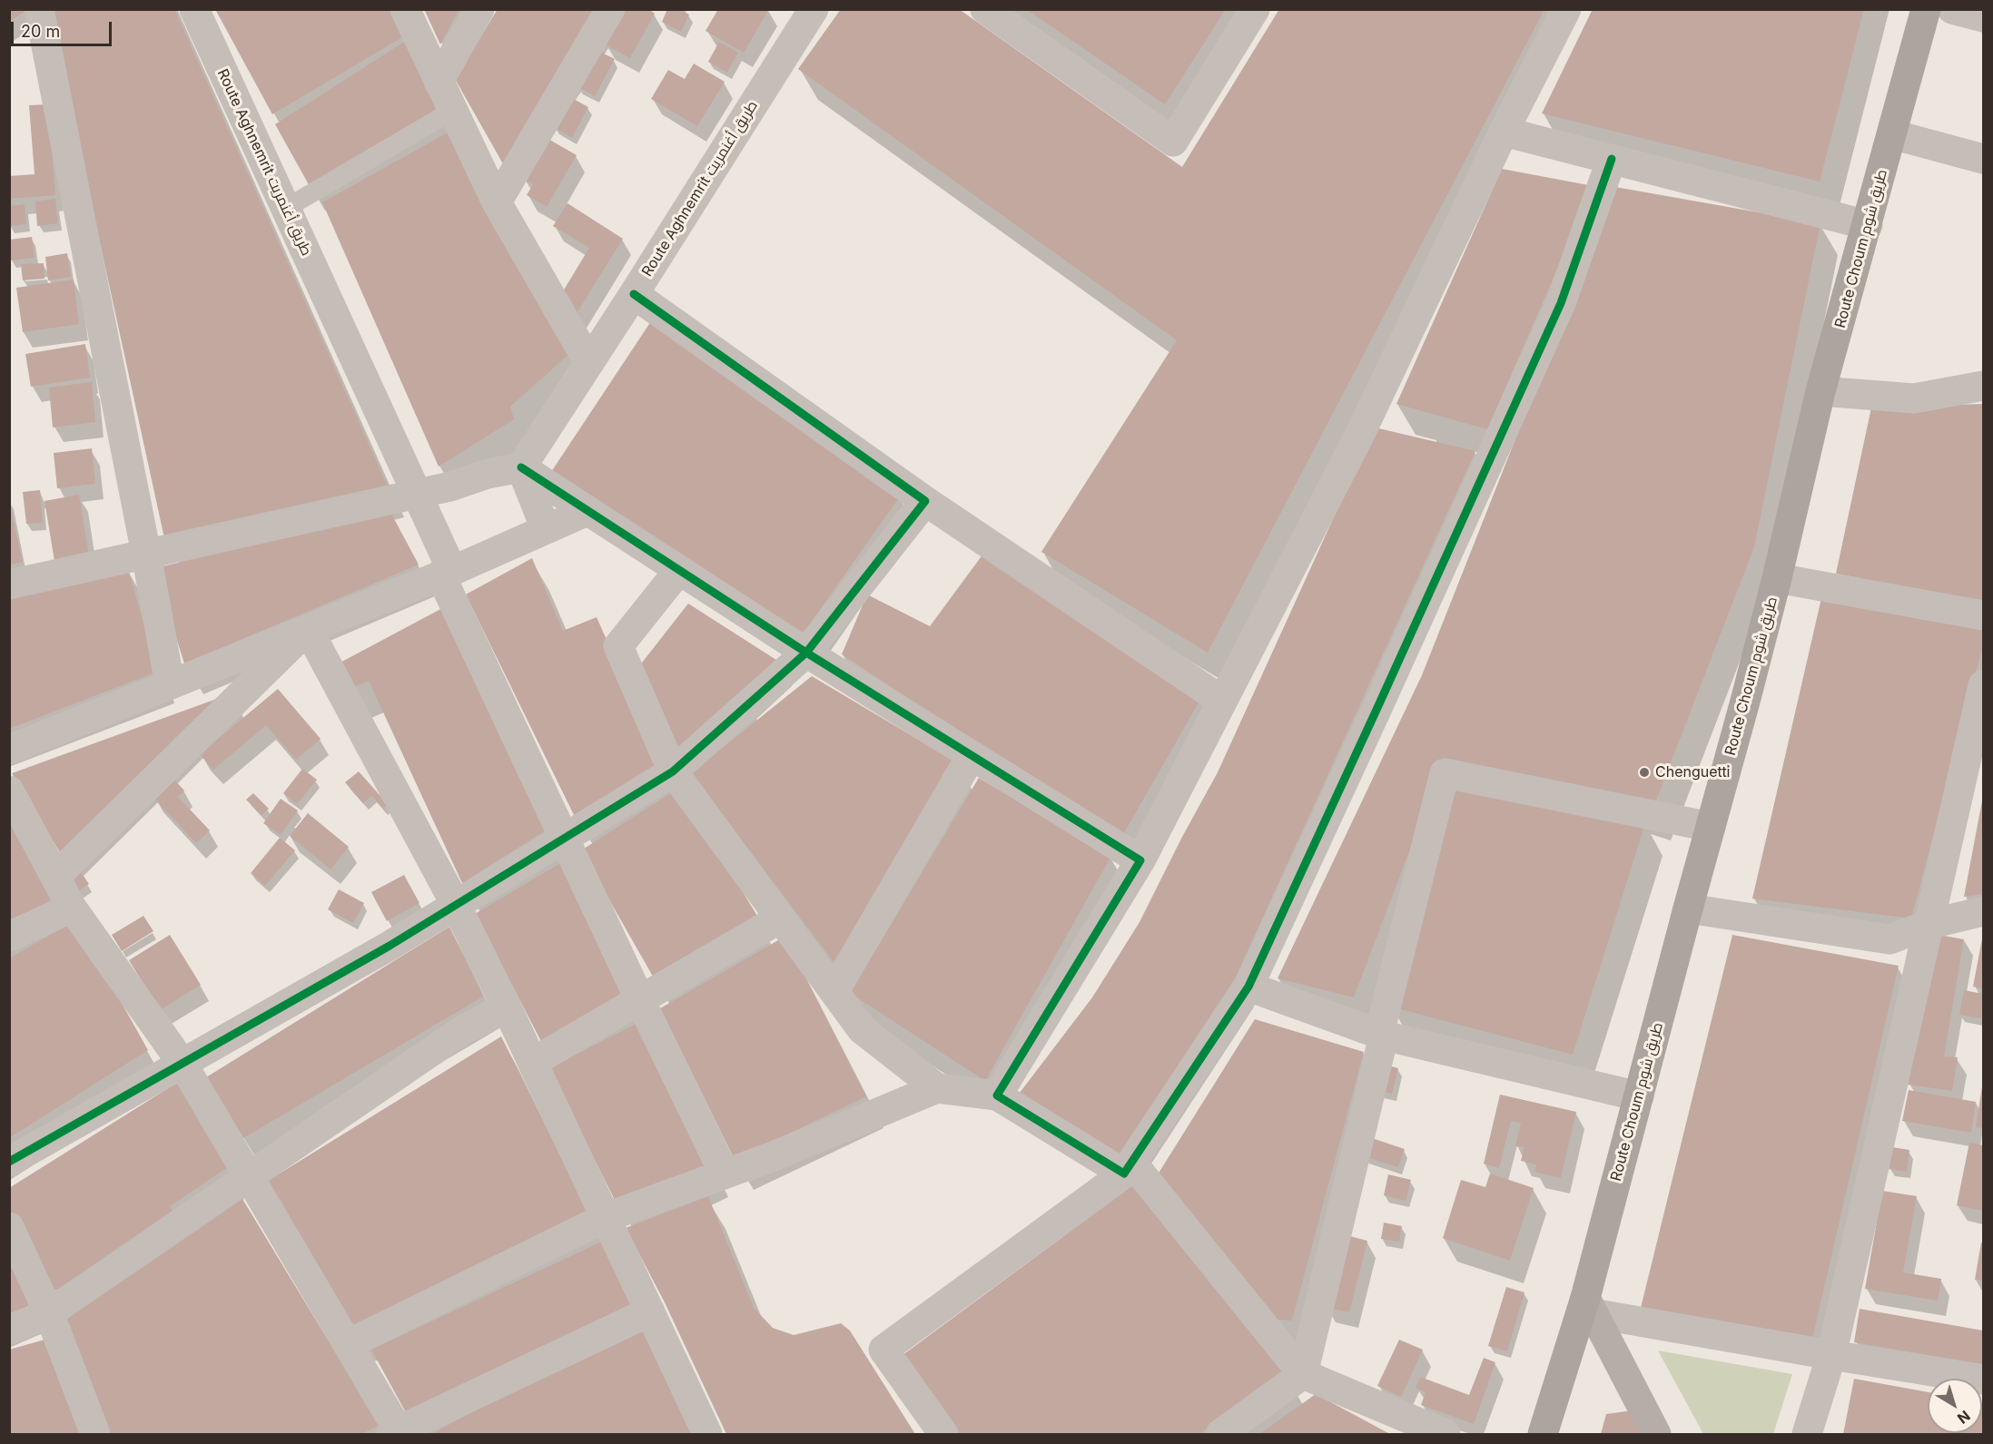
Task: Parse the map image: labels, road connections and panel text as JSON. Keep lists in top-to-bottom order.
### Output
{
  "streets": {
    "highway": ["Route Choum طريق شوم"],
    "street": ["Route Aghnemrit طريق أغنمريت"]
  },
  "places": ["Chenguetti"],
  "scale_bar": "20 m",
  "north": "bottom right"
}
